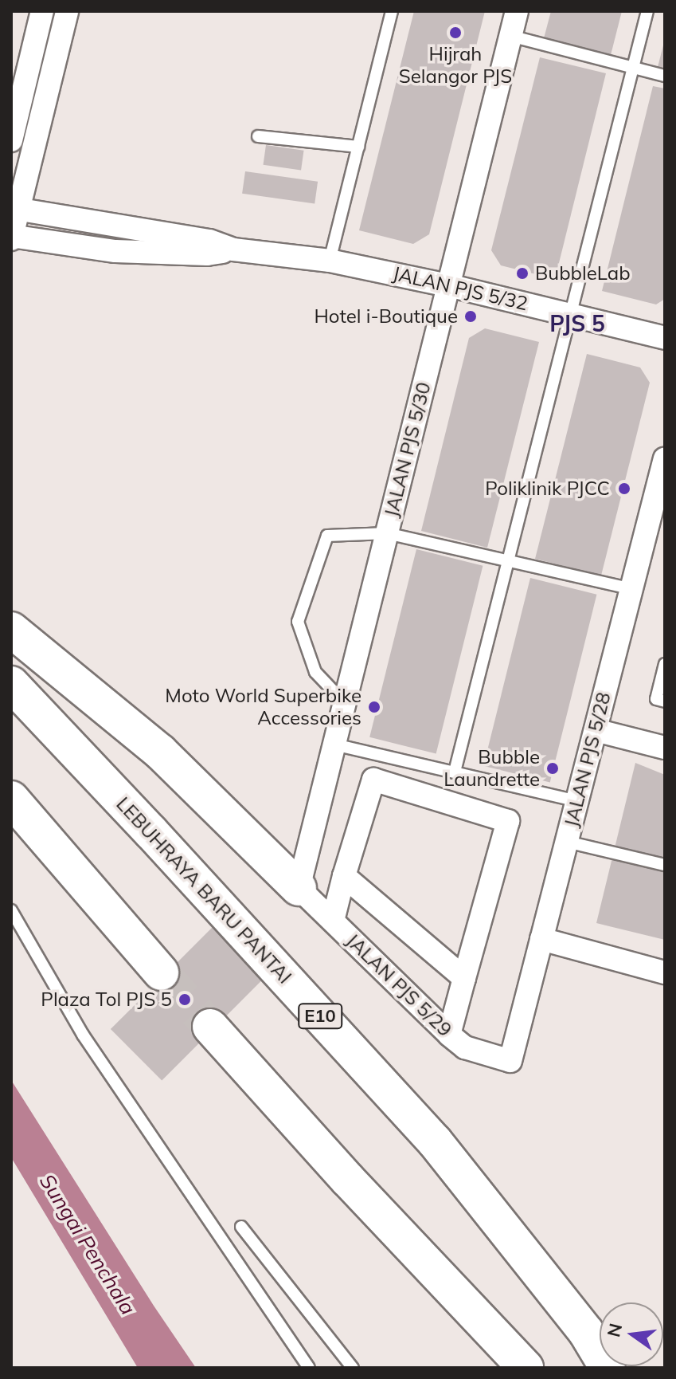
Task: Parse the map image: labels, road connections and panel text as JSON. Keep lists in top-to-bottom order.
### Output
{
  "streets": {
    "highway": ["LEBUHRAYA BARU PANTAI", "E10"],
    "street": [
      "JALAN PJS 5/32",
      "JALAN PJS 5/30",
      "JALAN PJS 5/28",
      "JALAN PJS 5/29"
    ]
  },
  "crossings": [
    ["JALAN PJS 5/32", "JALAN PJS 5/30"],
    ["JALAN PJS 5/30", "JALAN PJS 5/29"],
    ["JALAN PJS 5/28", "JALAN PJS 5/29"]
  ],
  "districts": ["PJS 5"],
  "water": ["Sungai Penchala"],
  "places": [
    "Hijrah Selangor PJS",
    "BubbleLab",
    "Hotel i-Boutique",
    "Poliklinik PJCC",
    "Moto World Superbike Accessories",
    "Bubble Laundrette",
    "Plaza Tol PJS 5"
  ],
  "north": "left"
}
